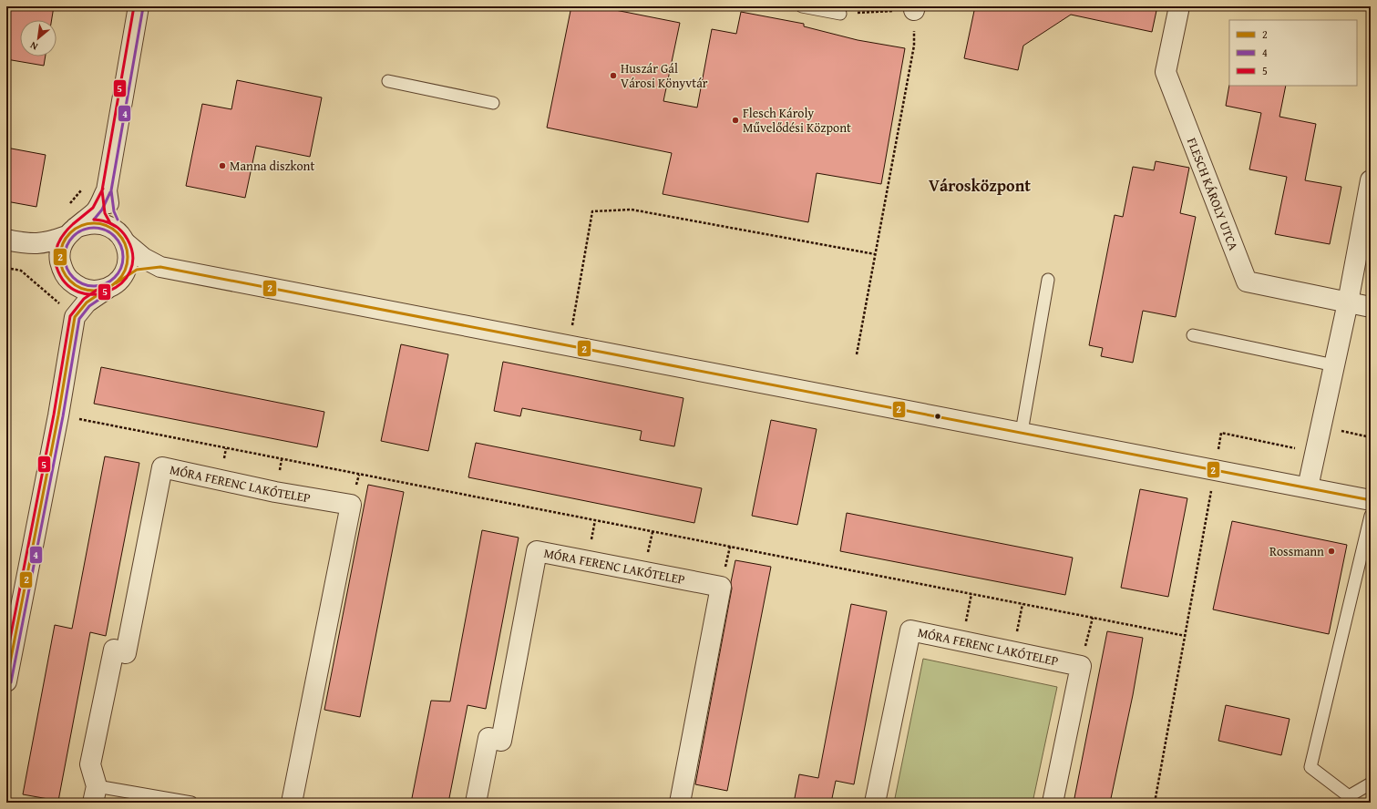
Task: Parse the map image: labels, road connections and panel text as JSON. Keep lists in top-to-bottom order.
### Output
{
  "streets": {
    "street": ["FLESCH KÁROLY UTCA", "MÓRA FERENC LAKÓTELEP"]
  },
  "districts": ["Városközpont"],
  "places": [
    "Huszár Gál Városi Könyvtár",
    "Flesch Károly Művelődési Központ",
    "Manna diszkont",
    "Rossmann"
  ],
  "lines": ["transit line 5", "transit line 4", "transit line 2"],
  "legend": ["2", "4", "5"],
  "north": "bottom left"
}
